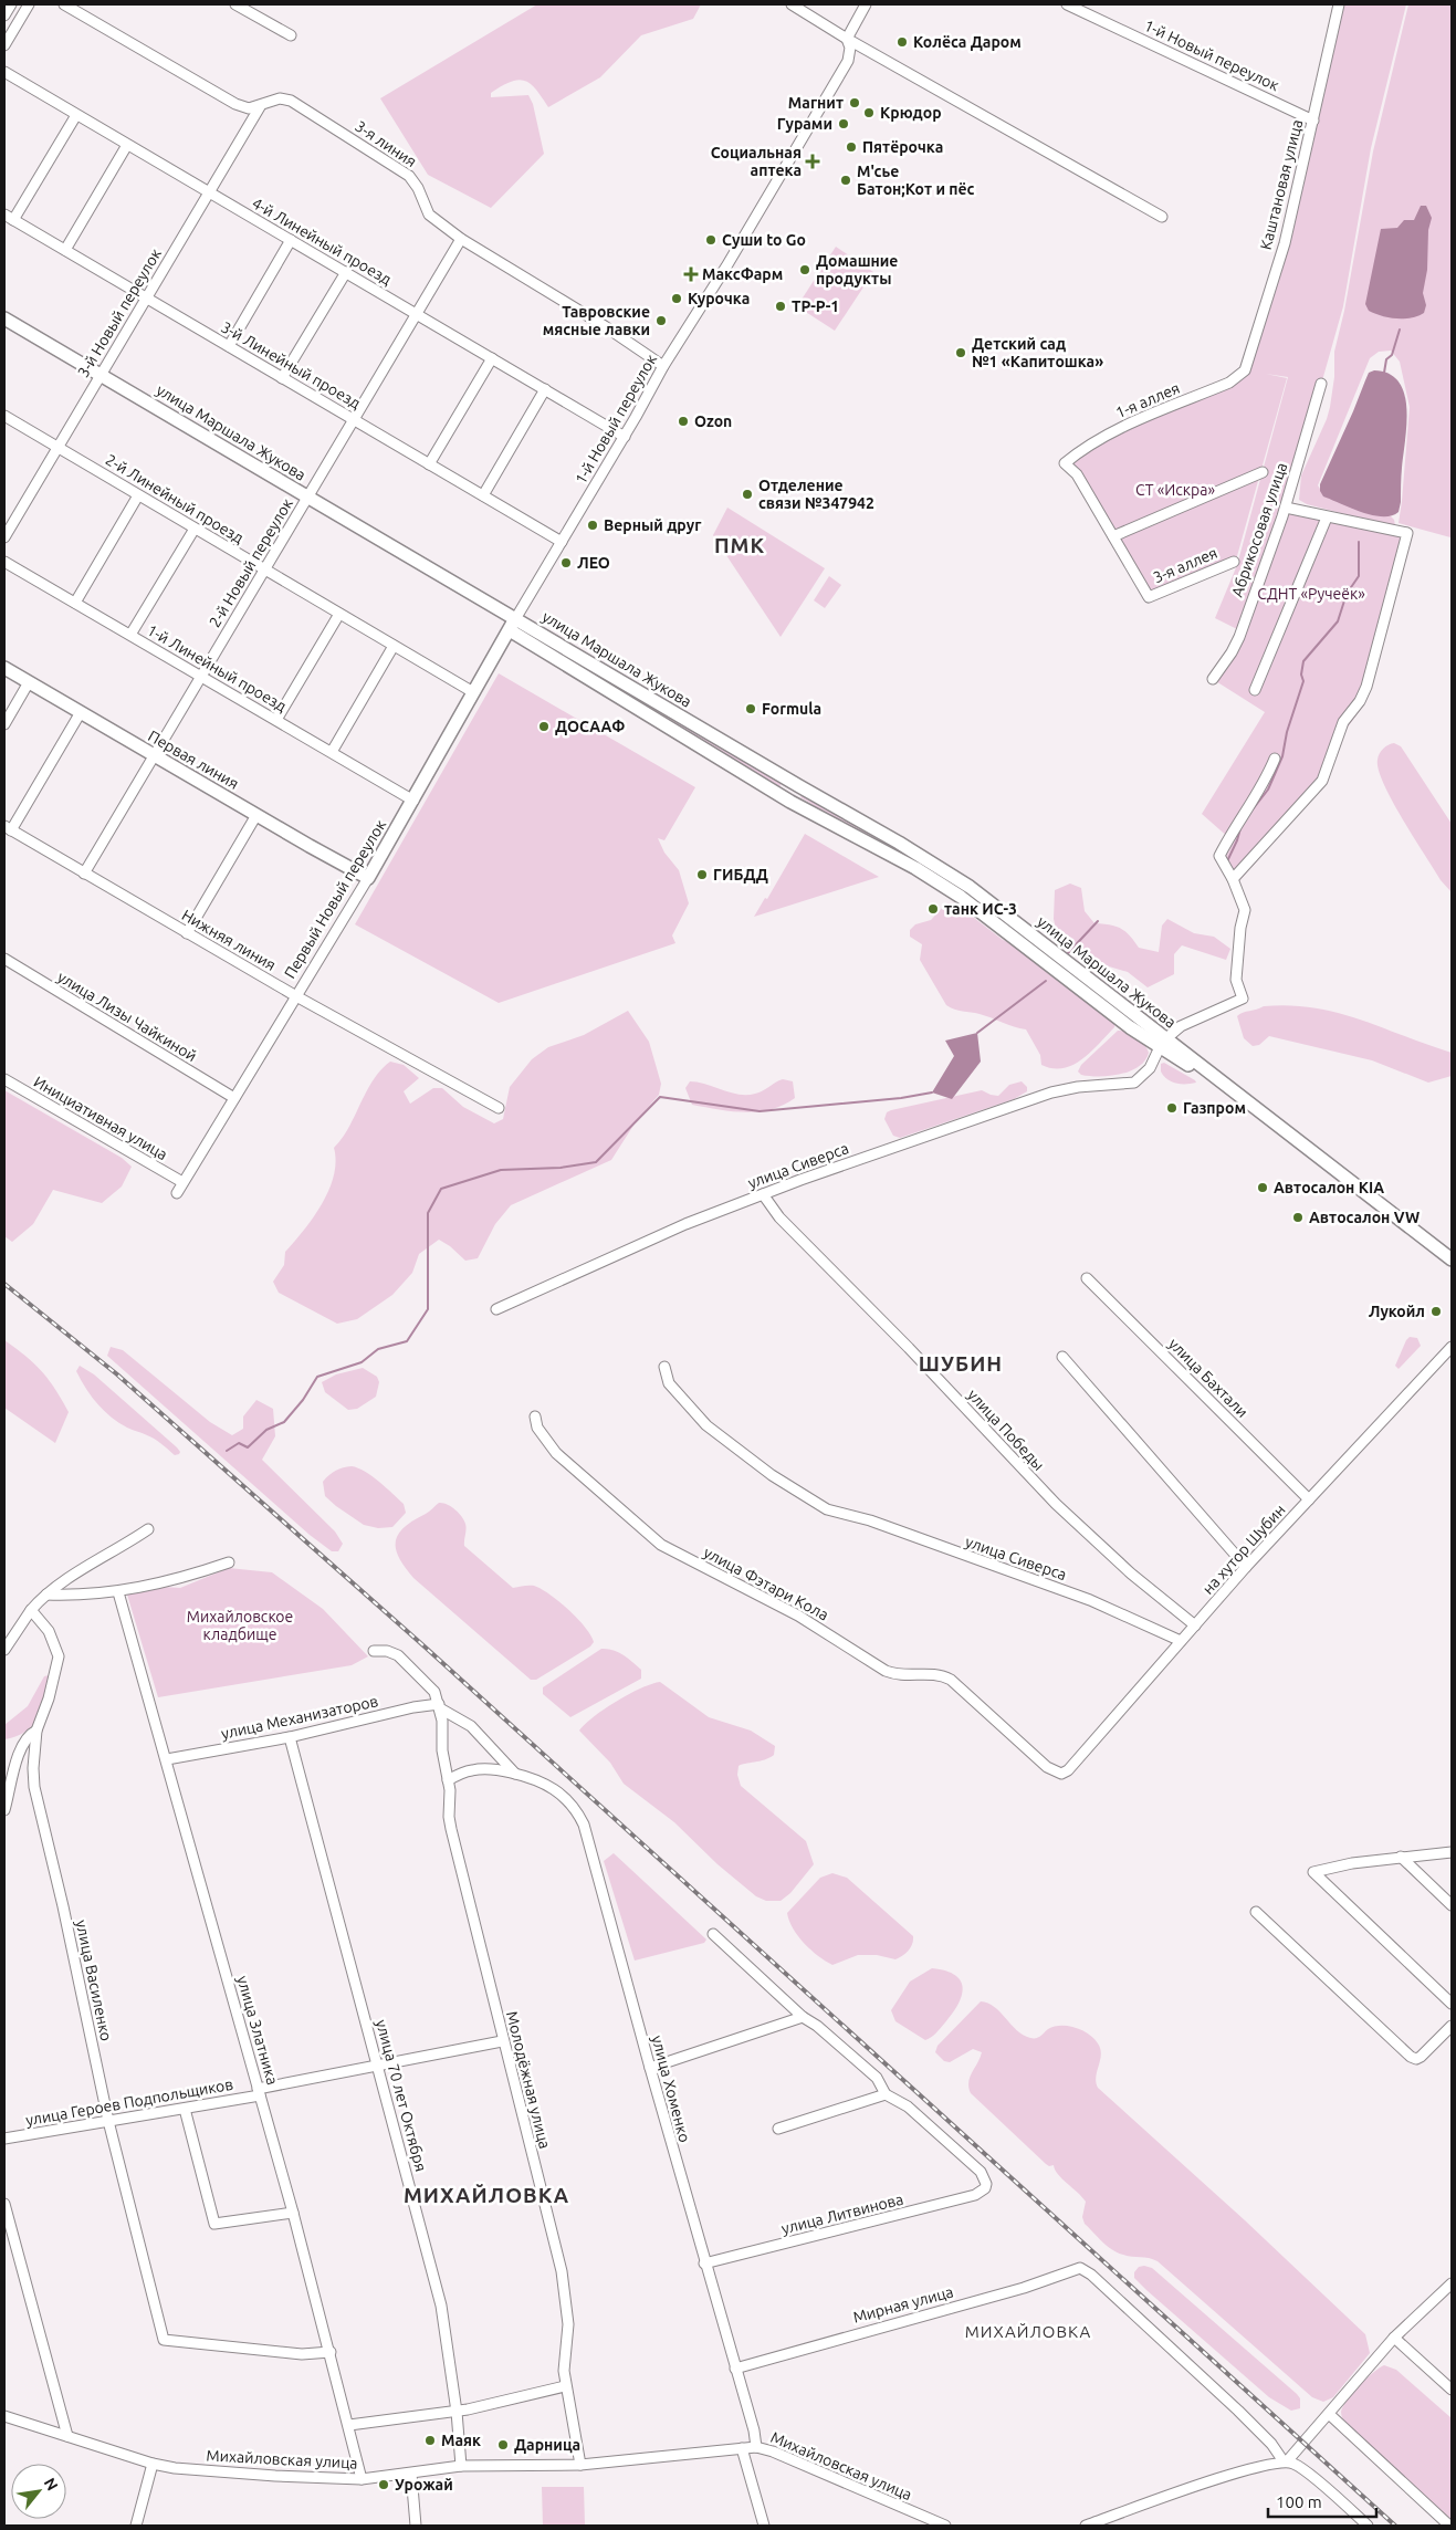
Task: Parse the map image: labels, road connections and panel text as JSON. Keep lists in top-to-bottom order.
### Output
{
  "streets": {
    "main road": ["улица Маршала Жукова", "Первая линия", "Первый Новый переулок"],
    "street": [
      "1-й Новый переулок",
      "3-я линия",
      "Каштановая улица",
      "4-й Линейный проезд",
      "3-й Новый переулок",
      "3-й Линейный проезд",
      "1-я аллея",
      "2-й Линейный проезд",
      "Абрикосовая улица",
      "2-й Новый переулок",
      "3-я аллея",
      "1-й Линейный проезд",
      "Нижняя линия",
      "улица Лизы Чайкиной",
      "Инициативная улица",
      "улица Сиверса",
      "улица Бахтали",
      "улица Победы",
      "на хутор Шубин",
      "улица Фэтари Кола",
      "улица Механизаторов",
      "улица Василенко",
      "улица Златника",
      "Молодёжная улица",
      "улица Хоменко",
      "улица 70 лет Октября",
      "улица Героев Подпольщиков",
      "улица Литвинова",
      "Мирная улица",
      "Михайловская улица"
    ]
  },
  "crossings": [
    ["1-й Новый переулок", "3-я линия"],
    ["1-й Новый переулок", "Каштановая улица"],
    ["1-й Новый переулок", "4-й Линейный проезд"],
    ["1-й Новый переулок", "3-й Линейный проезд"],
    ["1-й Новый переулок", "улица Маршала Жукова"],
    ["1-й Новый переулок", "Первый Новый переулок"],
    ["3-я линия", "3-й Новый переулок"],
    ["3-я линия", "2-й Новый переулок"],
    ["Каштановая улица", "1-я аллея"],
    ["4-й Линейный проезд", "3-й Новый переулок"],
    ["4-й Линейный проезд", "2-й Новый переулок"],
    ["3-й Новый переулок", "3-й Линейный проезд"],
    ["3-й Новый переулок", "улица Маршала Жукова"],
    ["3-й Новый переулок", "2-й Линейный проезд"],
    ["3-й Линейный проезд", "2-й Новый переулок"],
    ["1-я аллея", "3-я аллея"],
    ["улица Маршала Жукова", "2-й Новый переулок"],
    ["улица Маршала Жукова", "Первый Новый переулок"],
    ["улица Маршала Жукова", "улица Сиверса"],
    ["2-й Линейный проезд", "2-й Новый переулок"],
    ["2-й Линейный проезд", "Первый Новый переулок"],
    ["2-й Новый переулок", "1-й Линейный проезд"],
    ["2-й Новый переулок", "Первая линия"],
    ["2-й Новый переулок", "Нижняя линия"],
    ["1-й Линейный проезд", "Первый Новый переулок"],
    ["Первая линия", "Первый Новый переулок"],
    ["Первый Новый переулок", "Нижняя линия"],
    ["Первый Новый переулок", "улица Лизы Чайкиной"],
    ["Первый Новый переулок", "Инициативная улица"],
    ["улица Сиверса", "улица Победы"],
    ["улица Сиверса", "на хутор Шубин"],
    ["улица Бахтали", "на хутор Шубин"],
    ["улица Победы", "на хутор Шубин"],
    ["на хутор Шубин", "улица Фэтари Кола"],
    ["улица Механизаторов", "улица Златника"],
    ["улица Механизаторов", "Молодёжная улица"],
    ["улица Механизаторов", "улица 70 лет Октября"],
    ["улица Василенко", "улица Златника"],
    ["улица Василенко", "улица Героев Подпольщиков"],
    ["улица Златника", "улица Героев Подпольщиков"],
    ["улица Златника", "Михайловская улица"],
    ["Молодёжная улица", "улица Хоменко"],
    ["Молодёжная улица", "улица Героев Подпольщиков"],
    ["Молодёжная улица", "Михайловская улица"],
    ["улица Хоменко", "улица Литвинова"],
    ["улица Хоменко", "Мирная улица"],
    ["улица Хоменко", "Михайловская улица"],
    ["улица 70 лет Октября", "улица Героев Подпольщиков"],
    ["улица 70 лет Октября", "Михайловская улица"]
  ],
  "districts": [
    "ПМК",
    "ШУБИН",
    "МИХАЙЛОВКА",
    "МИХАЙЛОВКА"
  ],
  "parks": ["СТ «Искра»", "СДНТ «Ручеёк»", "Михайловское кладбище"],
  "places": {
    "other": [
      "Колёса Даром",
      "Магнит",
      "Крюдор",
      "Гурами",
      "Пятёрочка",
      "М'сье Батон;Кот и пёс",
      "Суши to Go",
      "Домашние продукты",
      "Курочка",
      "ТР-Р-1",
      "Тавровские мясные лавки",
      "Детский сад №1 «Капитошка»",
      "Ozon",
      "Отделение связи №347942",
      "Верный друг",
      "ЛЕО",
      "Formula",
      "ДОСААФ",
      "ГИБДД",
      "танк ИС-3",
      "Газпром",
      "Автосалон KIA",
      "Автосалон VW",
      "Лукойл",
      "Маяк",
      "Дарница",
      "Урожай"
    ],
    "health": ["Социальная аптека", "МаксФарм"]
  },
  "scale_bar": "100 m",
  "north": "top right"
}
